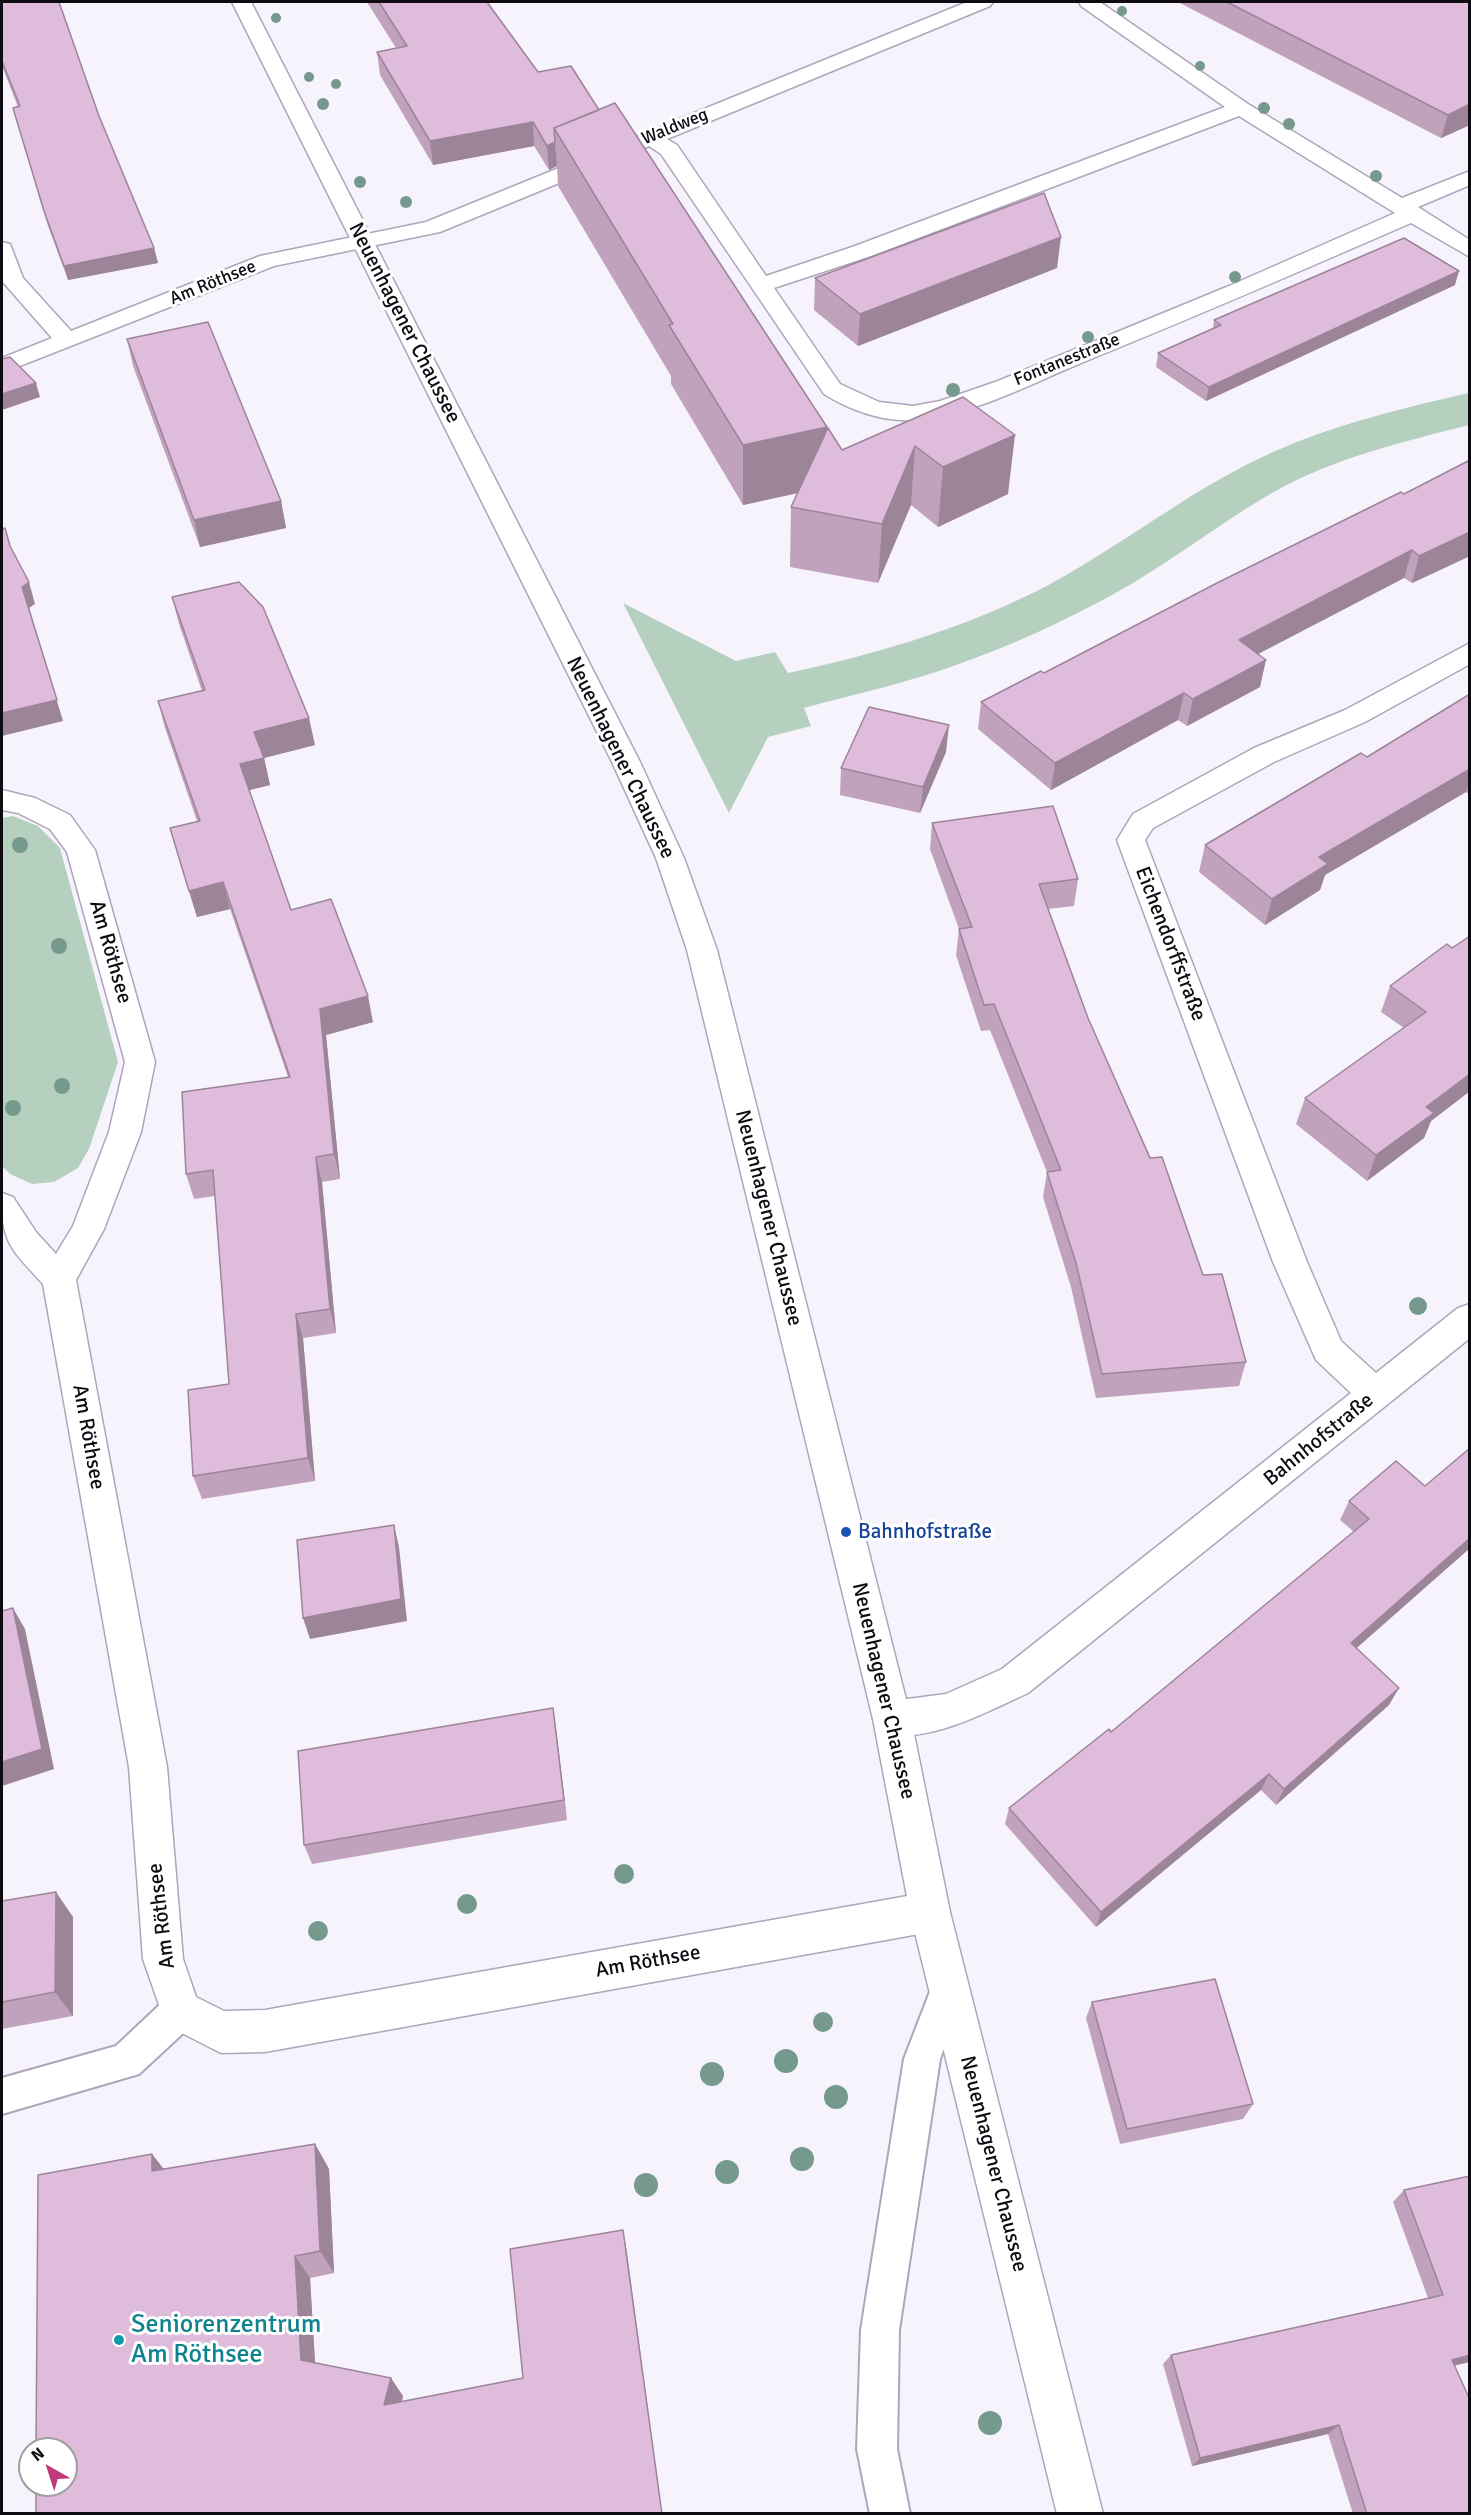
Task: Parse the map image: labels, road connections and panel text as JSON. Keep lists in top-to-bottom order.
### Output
{
  "streets": {
    "street": [
      "Waldweg",
      "Am Röthsee",
      "Neuenhagener Chaussee",
      "Fontanestraße",
      "Eichendorffstraße",
      "Bahnhofstraße"
    ]
  },
  "crossings": [
    ["Waldweg", "Am Röthsee"],
    ["Waldweg", "Neuenhagener Chaussee"],
    ["Waldweg", "Fontanestraße"],
    ["Am Röthsee", "Neuenhagener Chaussee"],
    ["Neuenhagener Chaussee", "Bahnhofstraße"],
    ["Eichendorffstraße", "Bahnhofstraße"]
  ],
  "places": ["Bahnhofstraße", "Seniorenzentrum Am Röthsee"],
  "north": "top left"
}
